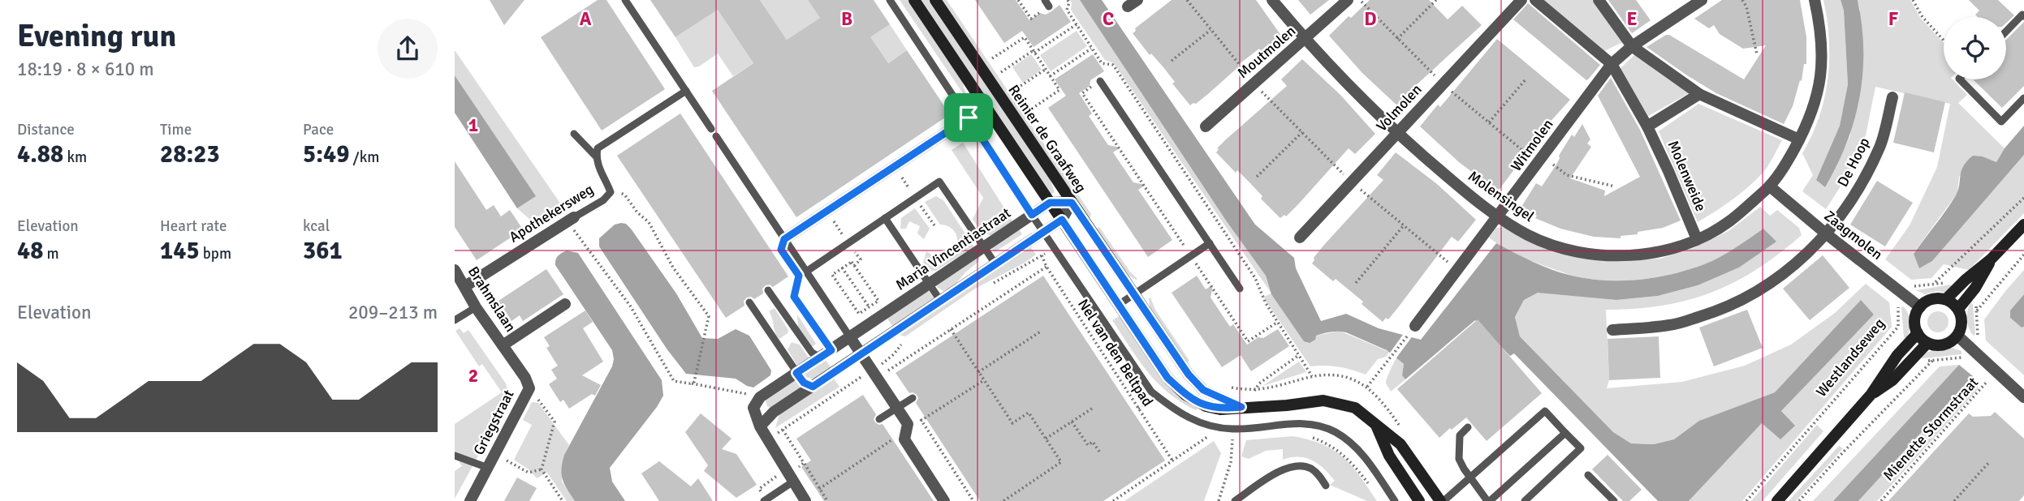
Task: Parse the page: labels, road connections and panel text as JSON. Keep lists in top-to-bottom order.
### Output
{
  "streets": {
    "main road": ["Reinier de Graafweg"],
    "street": [
      "Moutmolen",
      "Volmolen",
      "Witmolen",
      "De Hoop",
      "Molenweide",
      "Molensingel",
      "Apothekersweg",
      "Zaagmolen",
      "Maria Vincentiastraat",
      "Brahmslaan",
      "Griegstraat"
    ],
    "path": ["Nel van den Beltpad", "Westlandseweg", "Mienette Stormstraat"]
  },
  "crossings": [
    ["Moutmolen", "Molensingel"],
    ["Volmolen", "Molensingel"],
    ["Reinier de Graafweg", "Maria Vincentiastraat"],
    ["Witmolen", "Molenweide"],
    ["Witmolen", "Molensingel"],
    ["De Hoop", "Zaagmolen"],
    ["Molenweide", "Molensingel"],
    ["Molensingel", "Zaagmolen"],
    ["Apothekersweg", "Brahmslaan"],
    ["Zaagmolen", "Westlandseweg"],
    ["Brahmslaan", "Griegstraat"]
  ],
  "page": {
    "heading": ["Evening run", "18:19 · 8 × 610 m"],
    "stats": [
      ["Distance", "4.88 km"],
      ["Time", "28:23"],
      ["Pace", "5:49 /km"],
      ["Elevation", "48 m"],
      ["Heart rate", "145 bpm"],
      ["kcal", "361"]
    ],
    "chart": ["Elevation", "209–213 m"]
  },
  "grid": {
    "columns": [
      "A",
      "B",
      "C",
      "D",
      "E",
      "F"
    ],
    "rows": ["1", "2"]
  }
}
